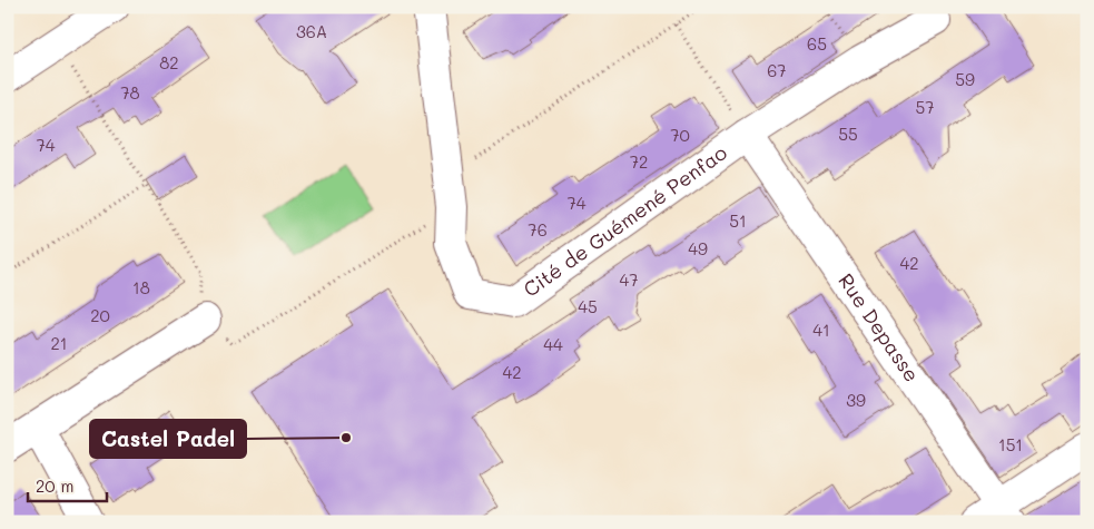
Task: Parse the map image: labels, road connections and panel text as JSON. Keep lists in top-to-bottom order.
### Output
{
  "streets": {
    "street": ["Cité de Guémené Penfao", "Rue Depasse"]
  },
  "crossings": [
    ["Cité de Guémené Penfao", "Rue Depasse"]
  ],
  "places": ["Castel Padel"],
  "house_numbers": [
    "36A",
    "65",
    "82",
    "67",
    "59",
    "78",
    "57",
    "55",
    "70",
    "74",
    "72",
    "74",
    "51",
    "76",
    "49",
    "42",
    "47",
    "18",
    "45",
    "20",
    "41",
    "21",
    "44",
    "42",
    "39",
    "151"
  ],
  "scale_bar": "20 m"
}
